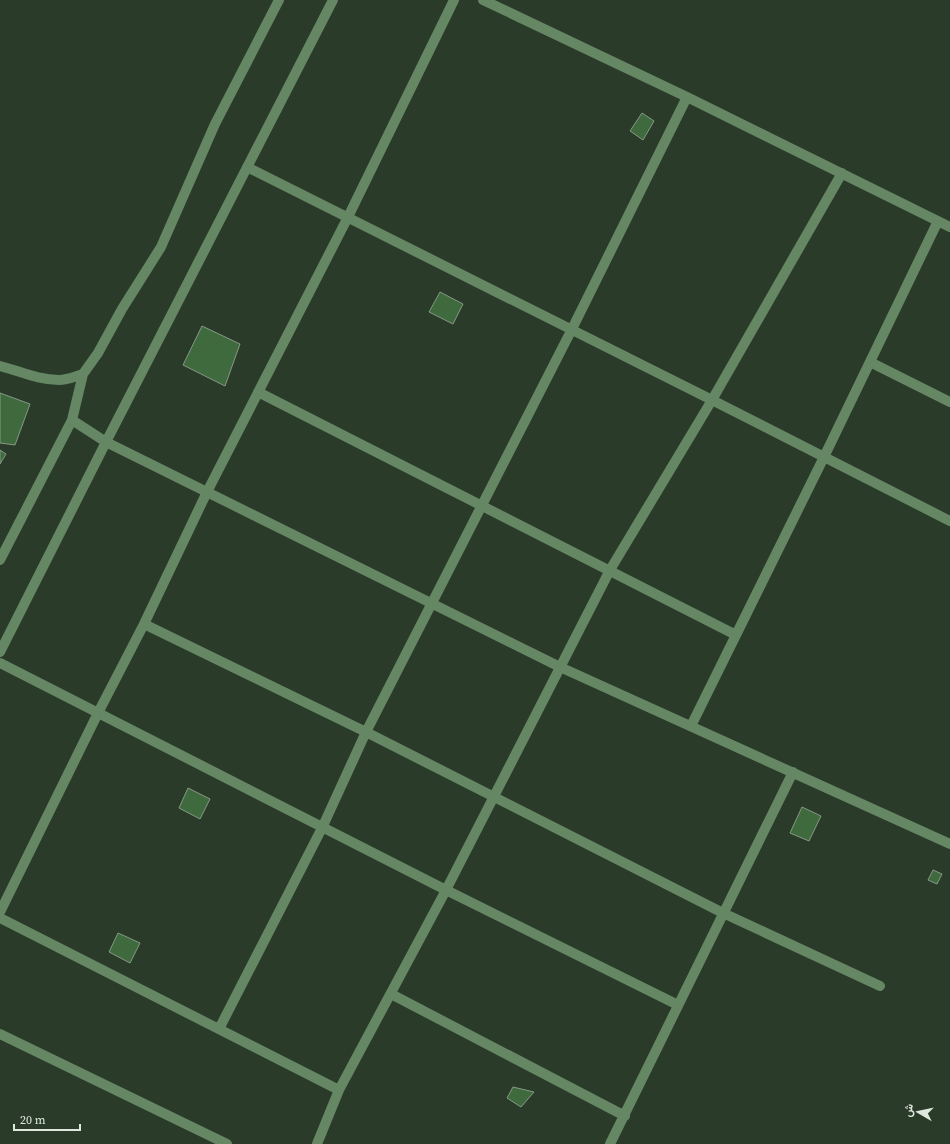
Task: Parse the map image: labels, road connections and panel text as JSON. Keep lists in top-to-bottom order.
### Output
{
  "scale_bar": "20 m",
  "north": "left"
}
